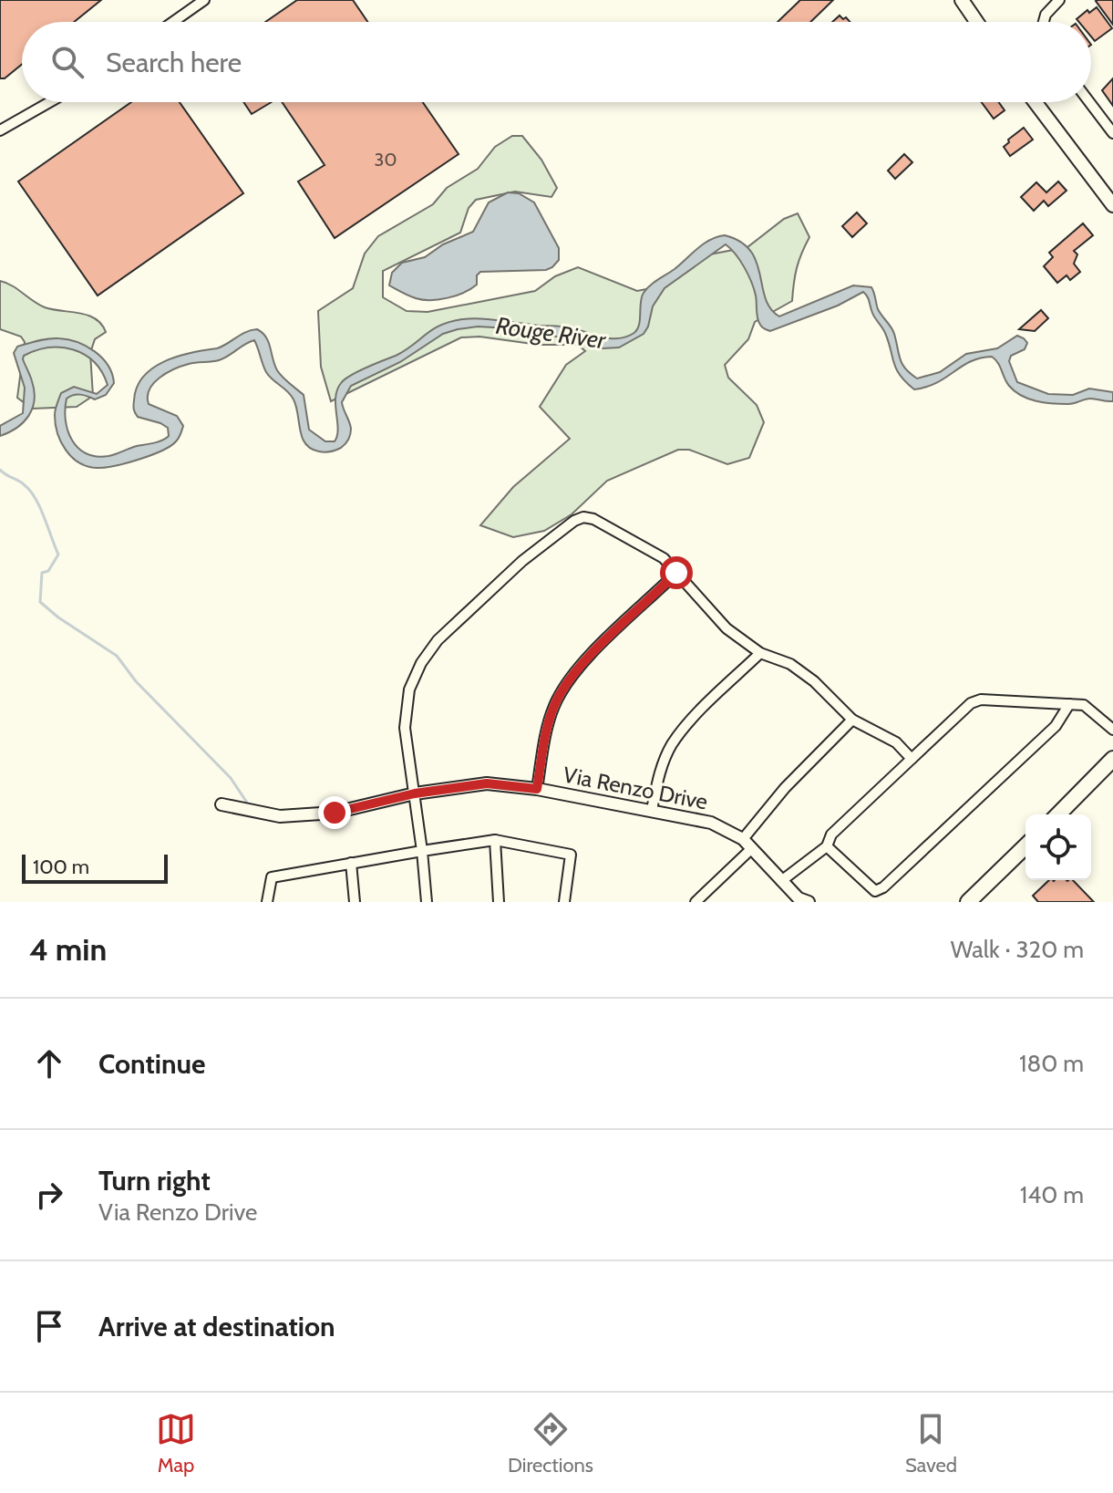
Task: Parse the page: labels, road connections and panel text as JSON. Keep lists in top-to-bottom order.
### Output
{
  "streets": {
    "street": ["Via Renzo Drive"]
  },
  "water": ["Rouge River"],
  "house_numbers": ["30"],
  "scale_bar": "100 m",
  "page": {
    "search": "Search here",
    "scale": "100 m",
    "heading": ["4 min", "Walk · 320 m"],
    "list": [
      ["Continue", "180 m"],
      ["Turn right", "Via Renzo Drive", "140 m"],
      "Arrive at destination"
    ],
    "nav": ["Map", "Directions", "Saved"]
  }
}
